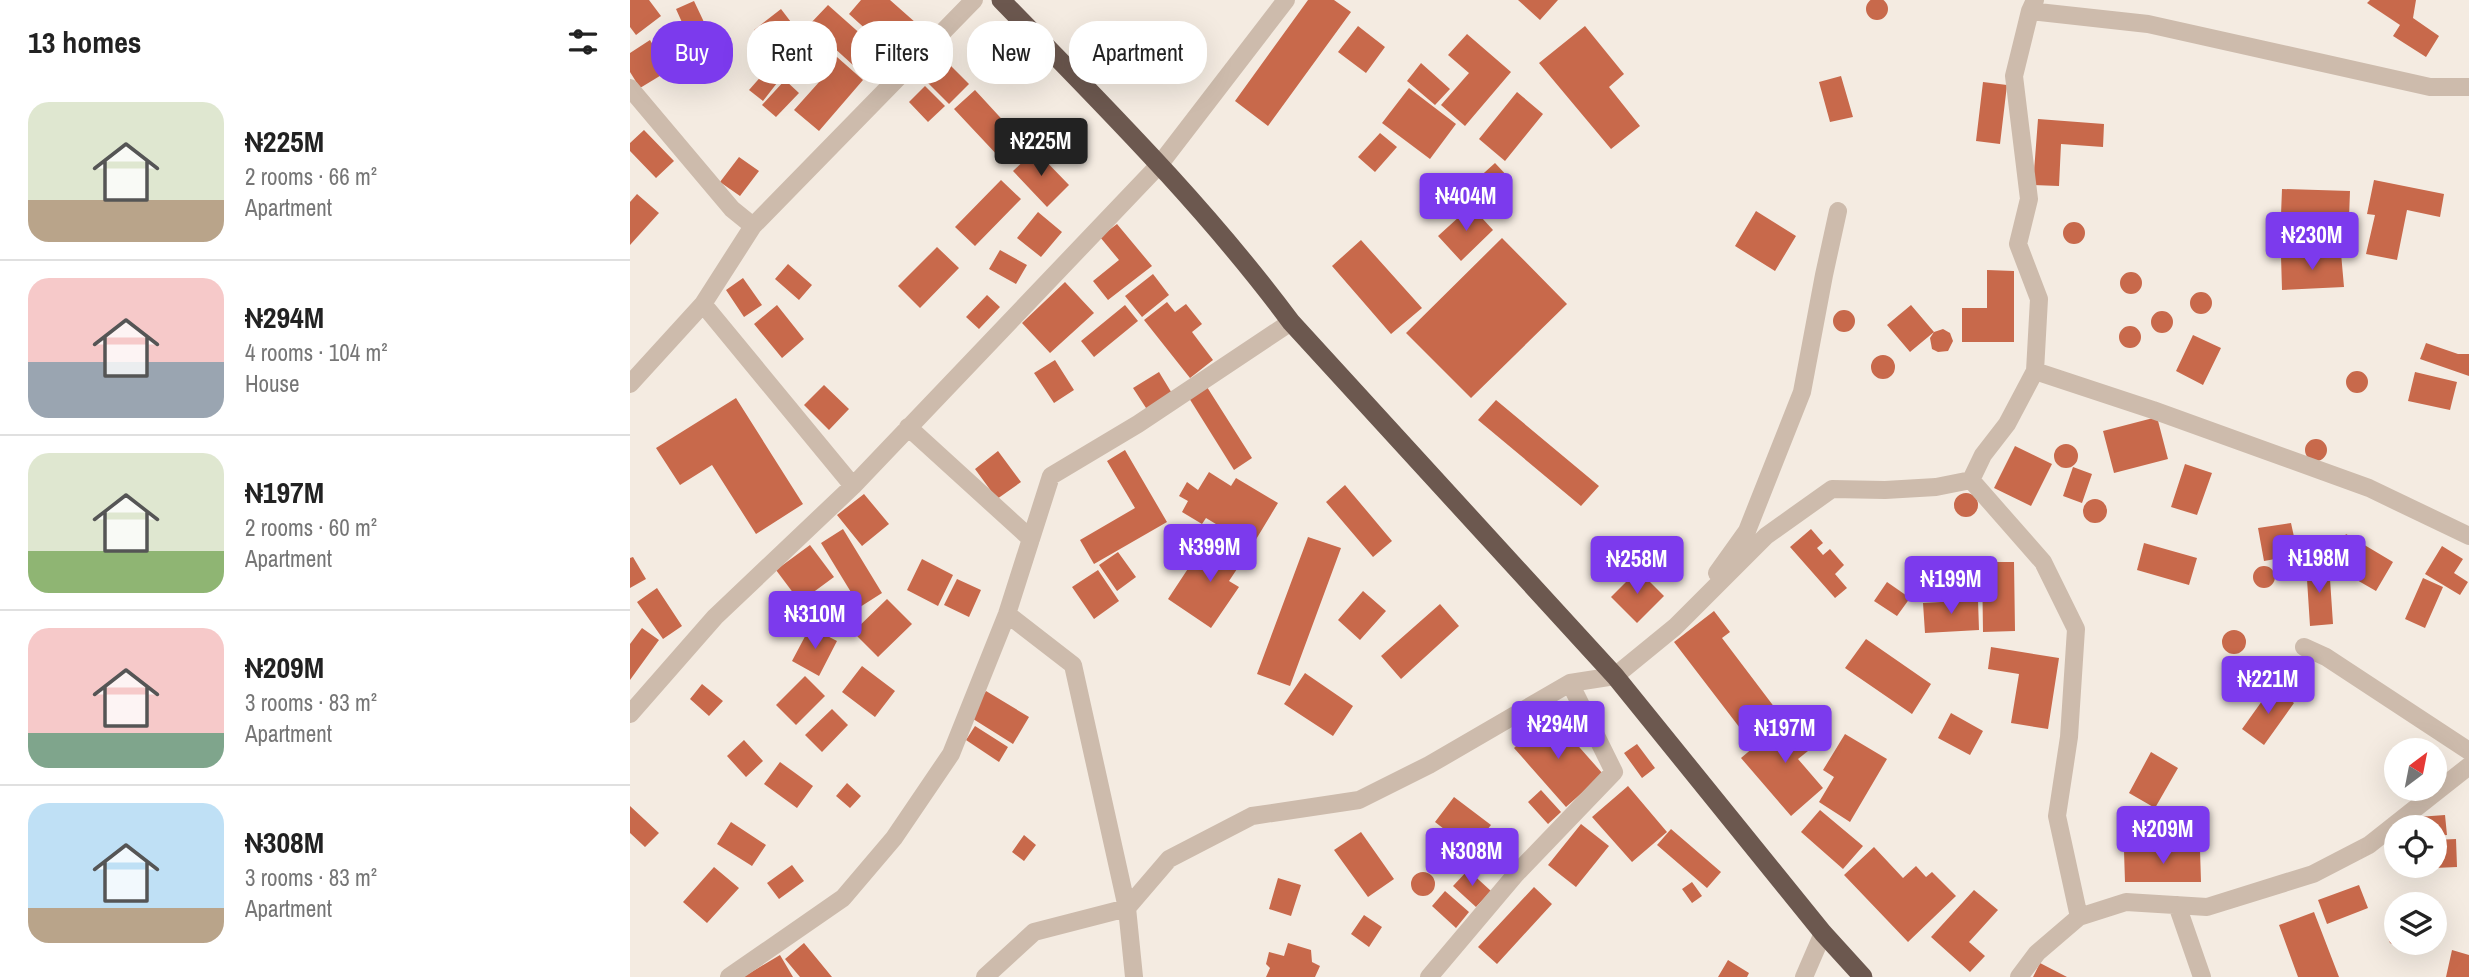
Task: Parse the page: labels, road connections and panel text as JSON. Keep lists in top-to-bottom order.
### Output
{
  "north": "top right",
  "page": {
    "heading": "13 homes",
    "chip": [
      "Buy",
      "Rent",
      "Filters",
      "New",
      "Apartment"
    ],
    "list": [
      {
        "name": "₦225M",
        "note": "2 rooms · 66 m² · Apartment"
      },
      {
        "name": "₦294M",
        "note": "4 rooms · 104 m² · House"
      },
      {
        "name": "₦197M",
        "note": "2 rooms · 60 m² · Apartment"
      },
      {
        "name": "₦209M",
        "note": "3 rooms · 83 m² · Apartment"
      },
      {
        "name": "₦308M",
        "note": "3 rooms · 83 m² · Apartment"
      }
    ],
    "price": [
      "₦225M",
      "₦404M",
      "₦230M",
      "₦399M",
      "₦198M",
      "₦258M",
      "₦199M",
      "₦310M",
      "₦221M",
      "₦294M",
      "₦197M",
      "₦209M",
      "₦308M"
    ]
  }
}
